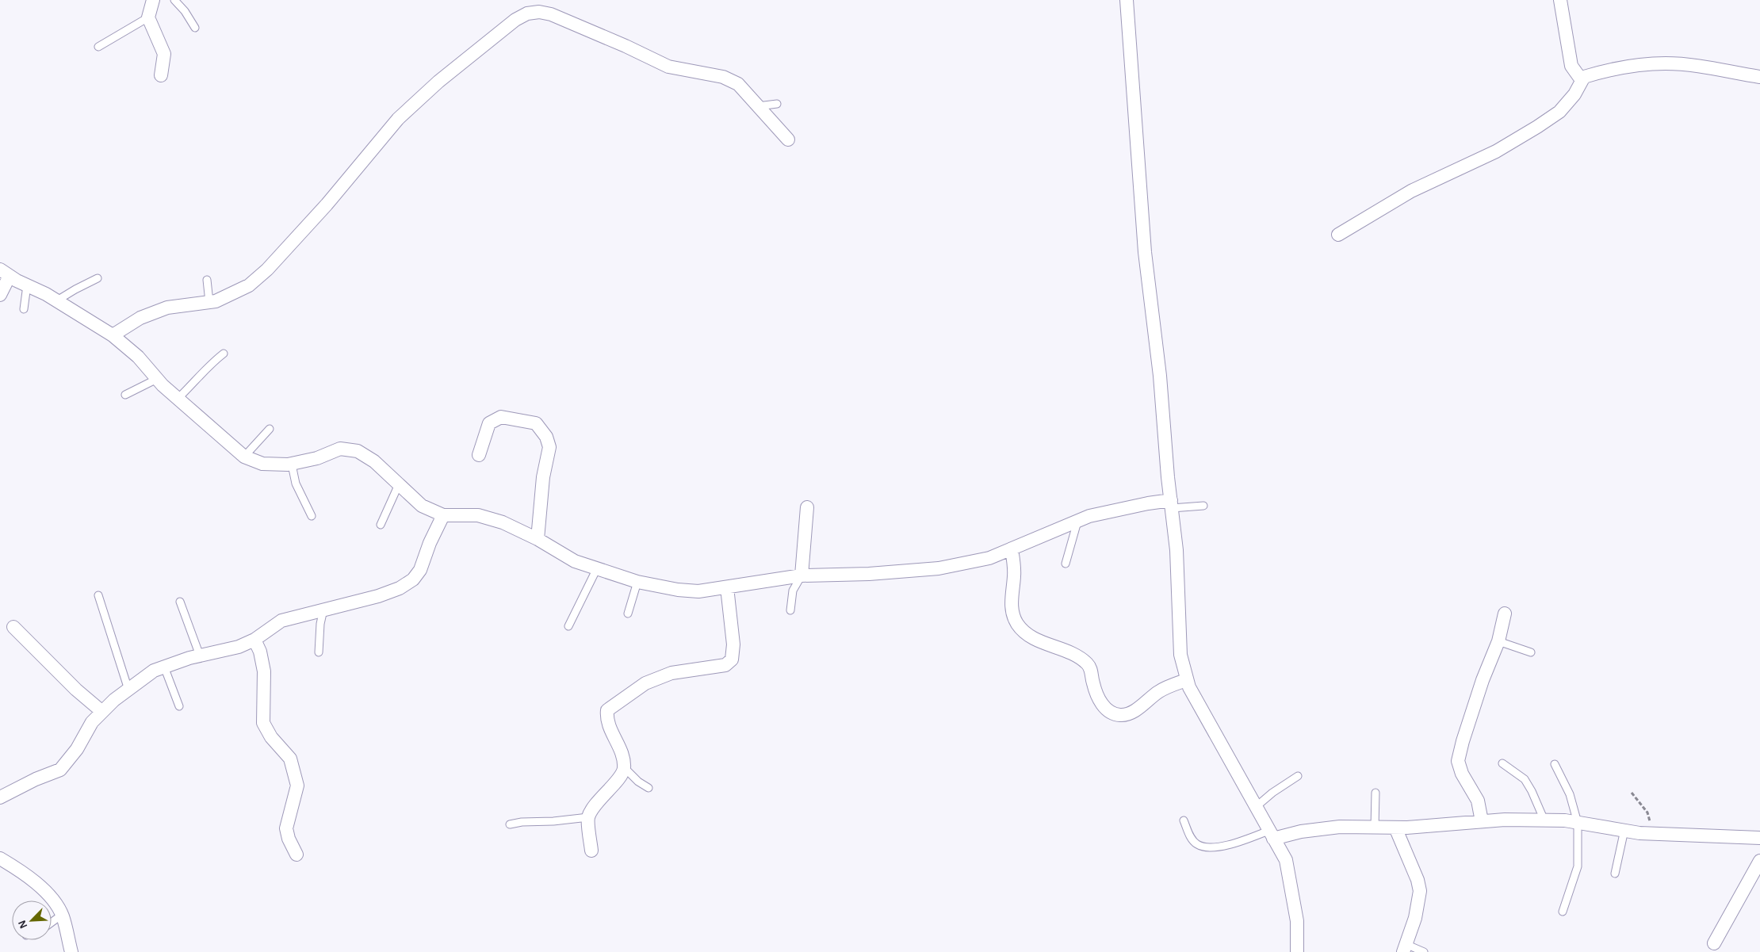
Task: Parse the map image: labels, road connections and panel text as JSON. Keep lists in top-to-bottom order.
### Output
{
  "north": "bottom left"
}
